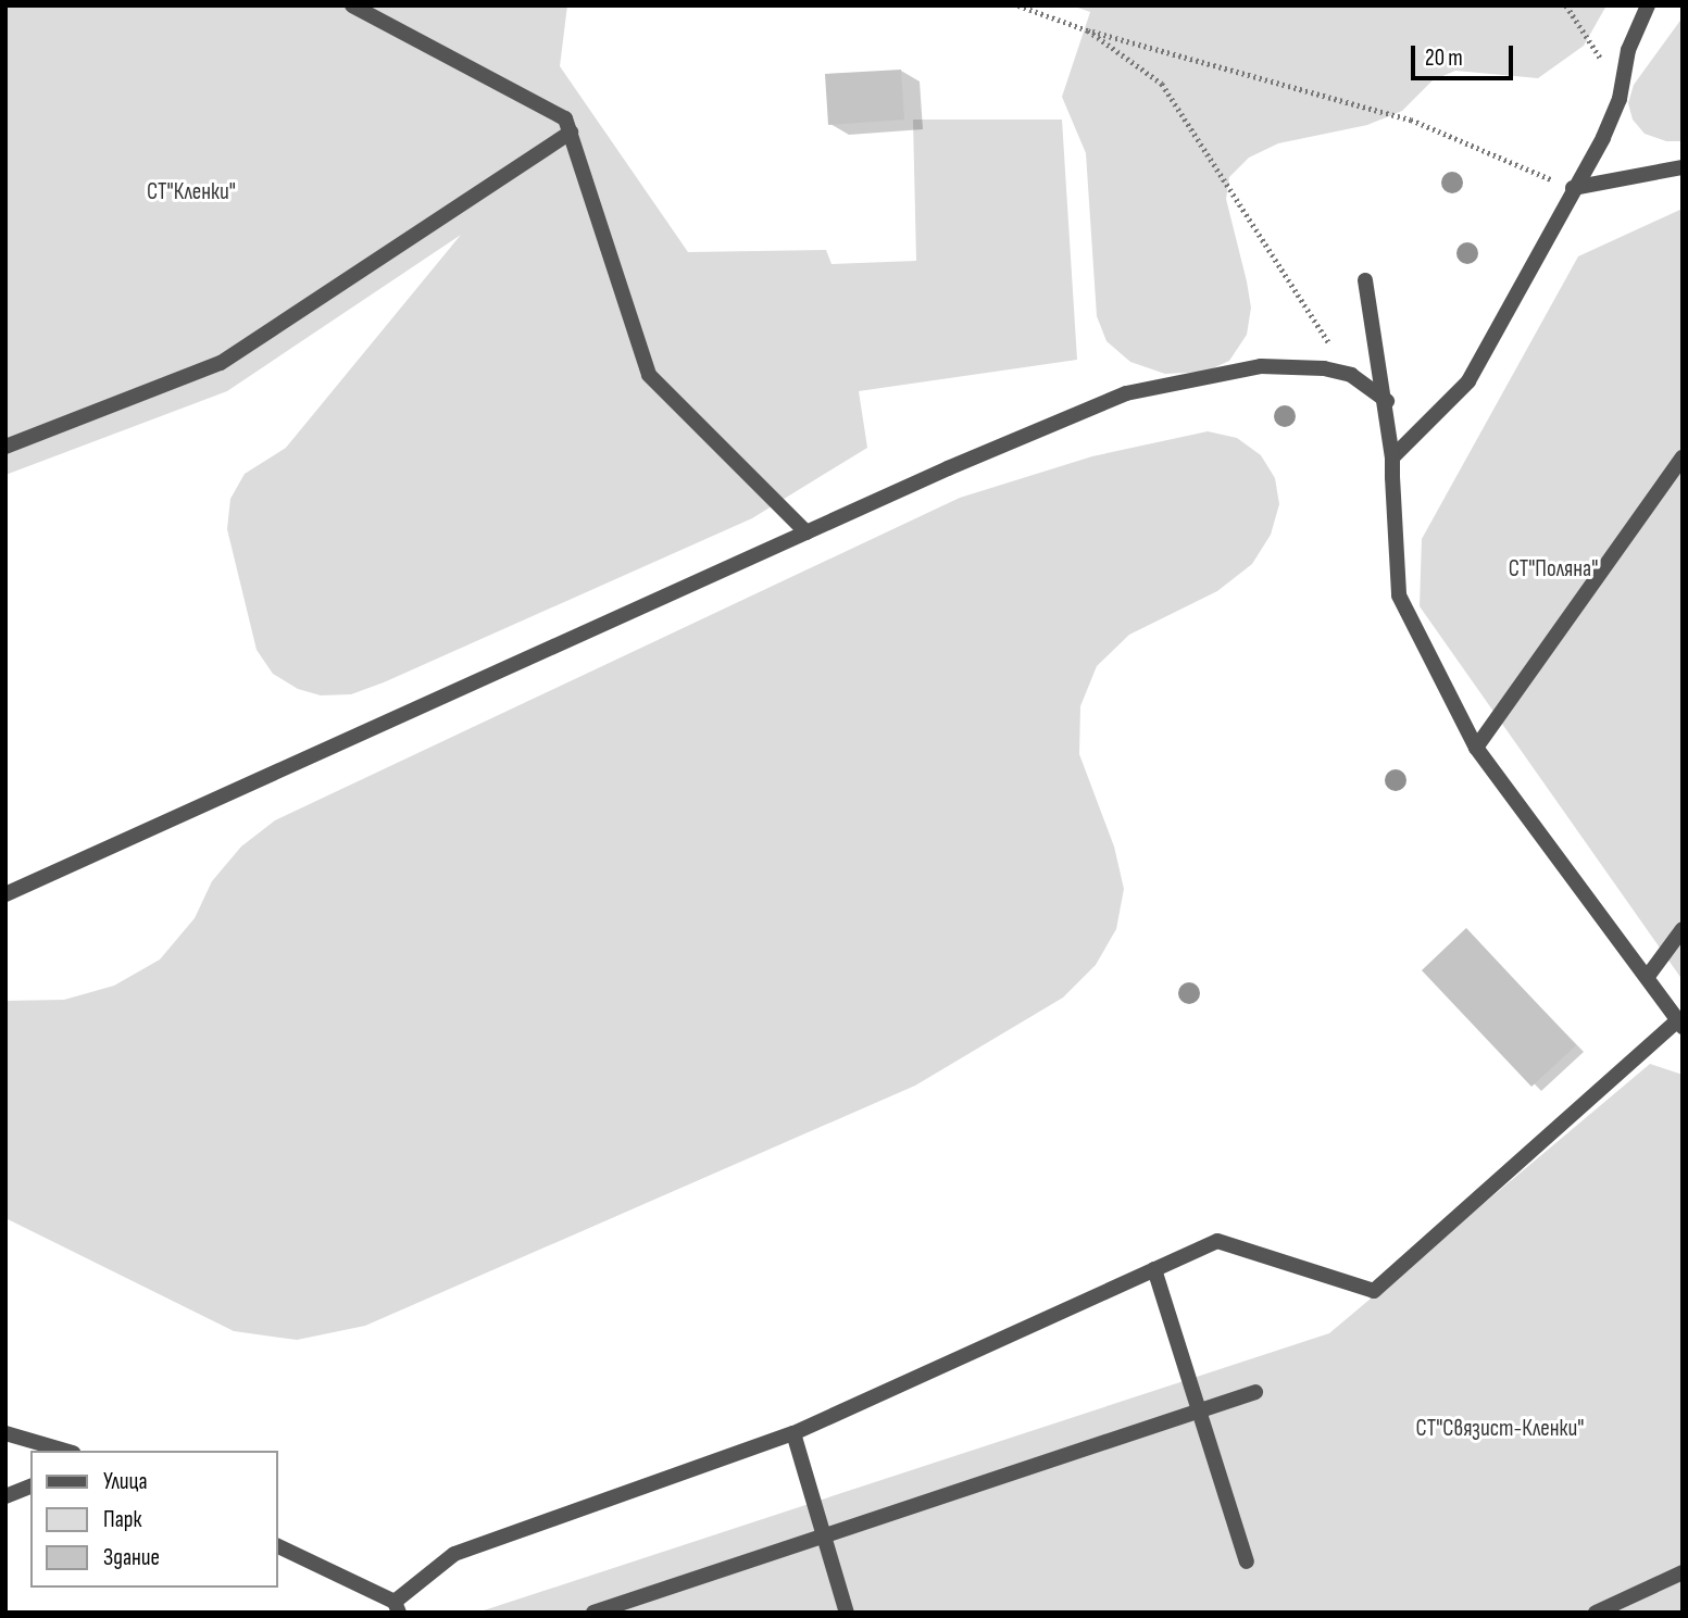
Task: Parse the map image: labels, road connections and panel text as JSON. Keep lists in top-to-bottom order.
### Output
{
  "parks": ["СТ\"Кленки\"", "СТ\"Поляна\"", "СТ\"Связист-Кленки\""],
  "legend": ["Улица", "Парк", "Здание"],
  "scale_bar": "20 m"
}
